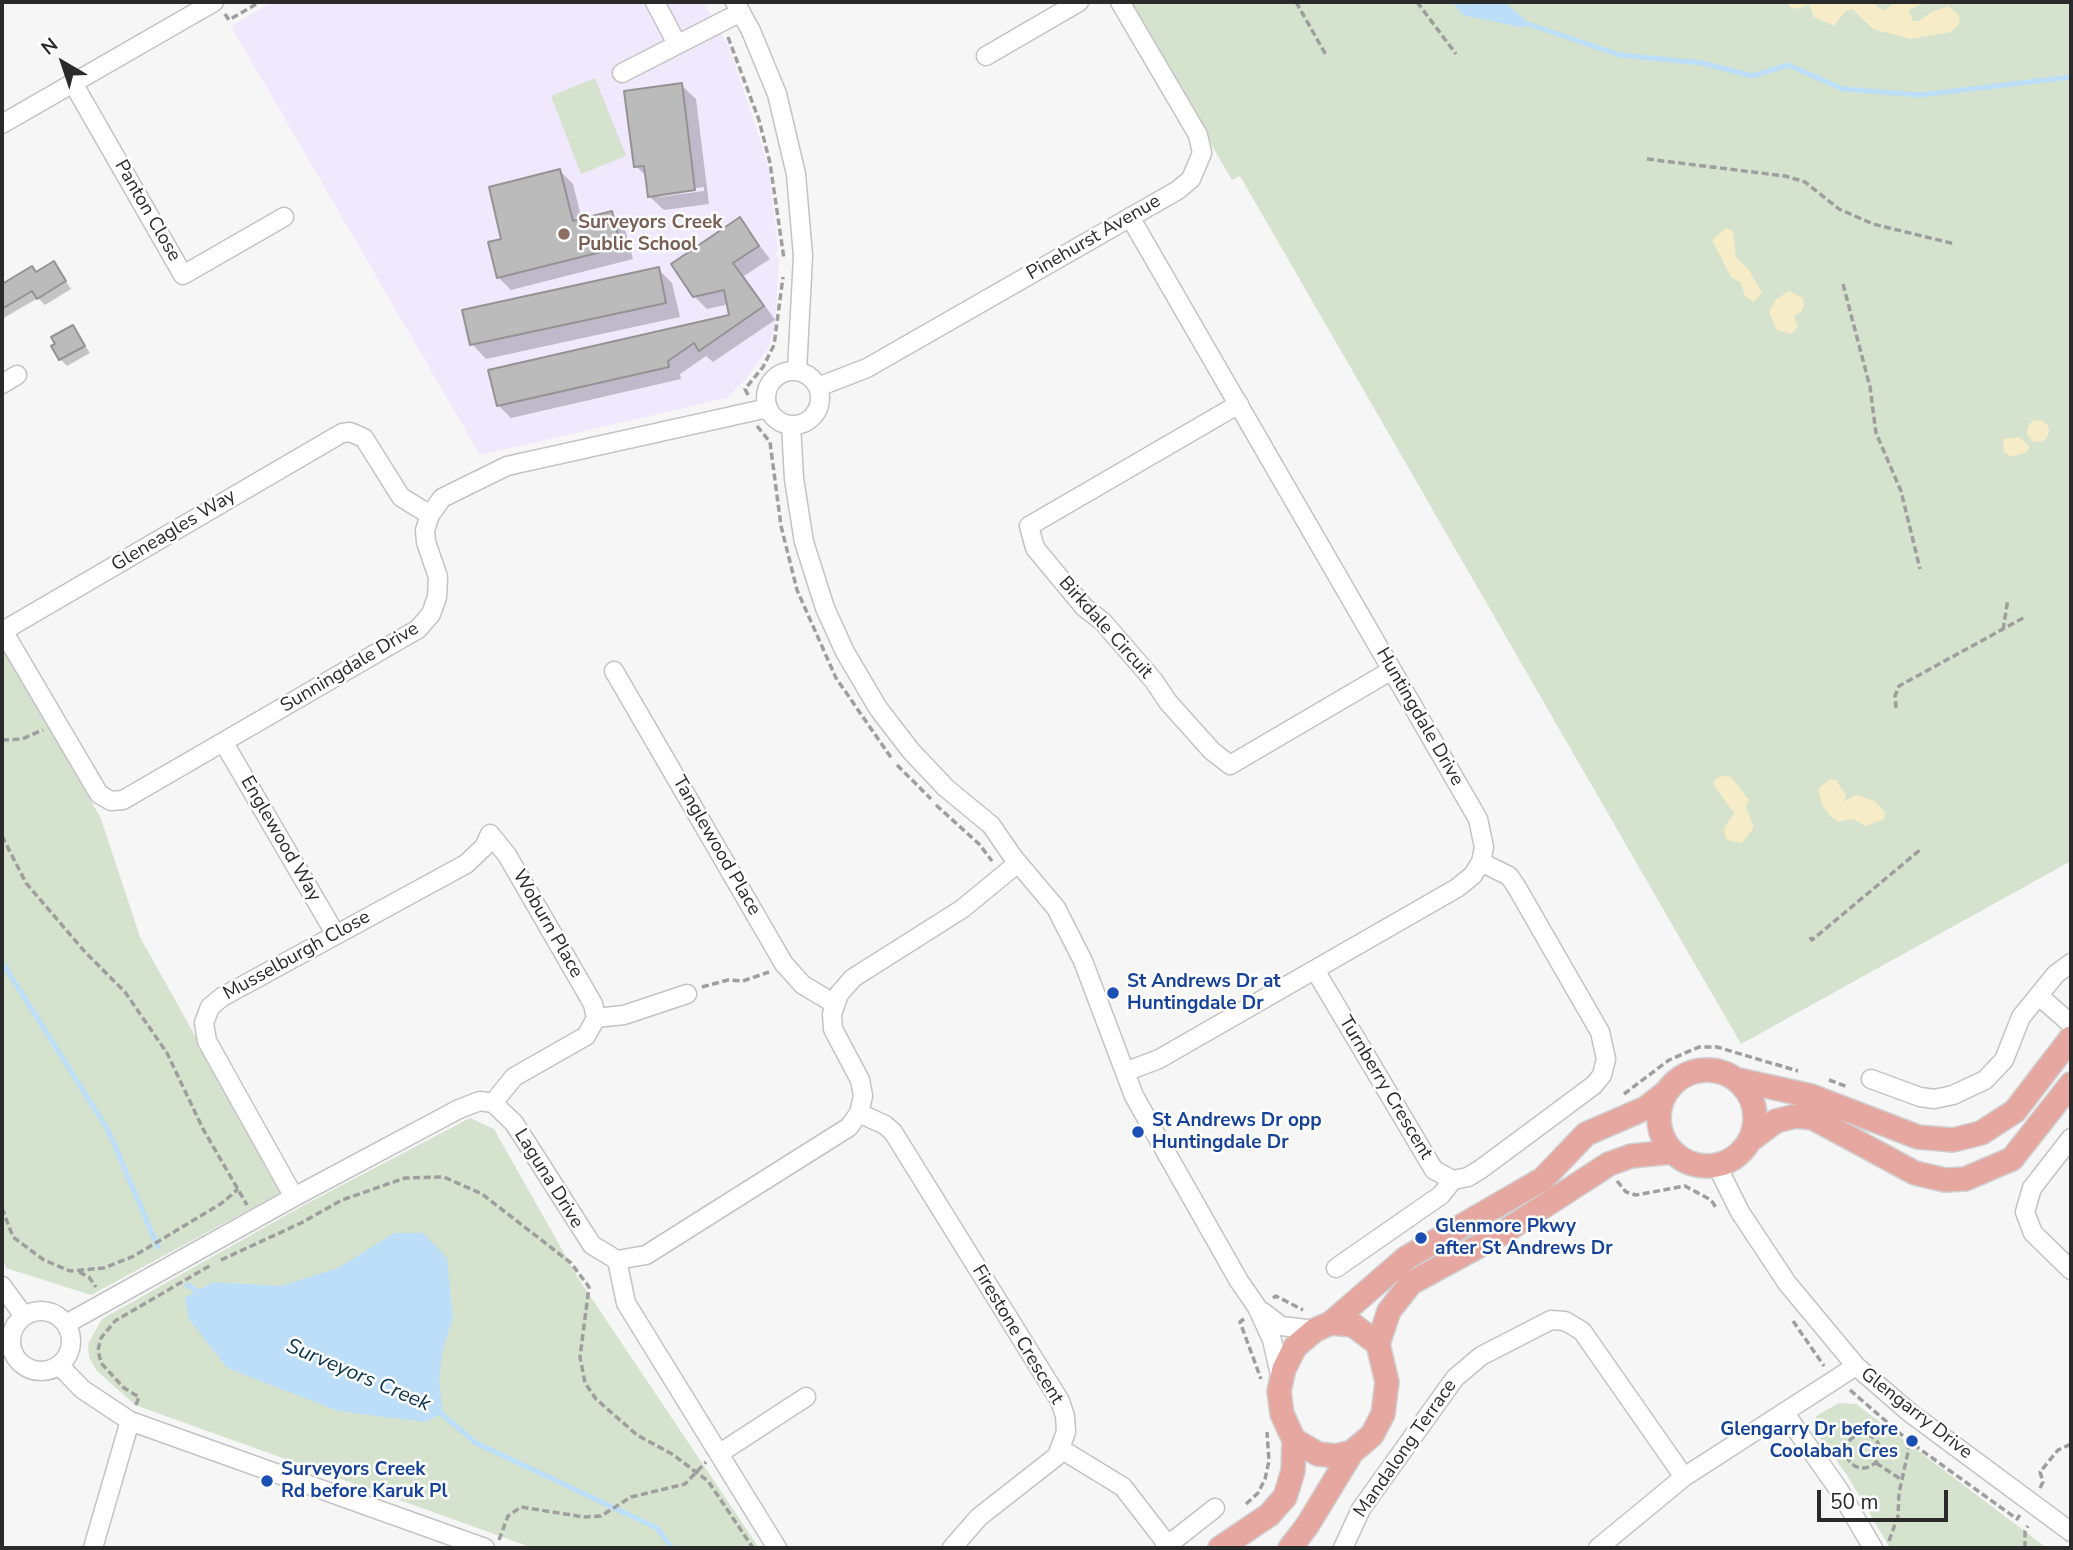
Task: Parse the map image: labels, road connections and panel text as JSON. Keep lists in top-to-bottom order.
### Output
{
  "streets": {
    "street": [
      "Panton Close",
      "Pinehurst Avenue",
      "Gleneagles Way",
      "Birkdale Circuit",
      "Sunningdale Drive",
      "Huntingdale Drive",
      "Englewood Way",
      "Tanglewood Place",
      "Woburn Place",
      "Musselburgh Close",
      "Turnberry Crescent",
      "Laguna Drive",
      "Firestone Crescent",
      "Glengarry Drive",
      "Mandalong Terrace"
    ]
  },
  "crossings": [
    ["Pinehurst Avenue", "Huntingdale Drive"],
    ["Gleneagles Way", "Sunningdale Drive"],
    ["Birkdale Circuit", "Huntingdale Drive"],
    ["Sunningdale Drive", "Englewood Way"],
    ["Englewood Way", "Musselburgh Close"],
    ["Woburn Place", "Musselburgh Close"]
  ],
  "water": ["Surveyors Creek"],
  "places": [
    "Surveyors Creek Public School",
    "St Andrews Dr at Huntingdale Dr",
    "St Andrews Dr opp Huntingdale Dr",
    "Glenmore Pkwy after St Andrews Dr",
    "Glengarry Dr before Coolabah Cres",
    "Surveyors Creek Rd before Karuk Pl"
  ],
  "scale_bar": "50 m",
  "north": "top left"
}
